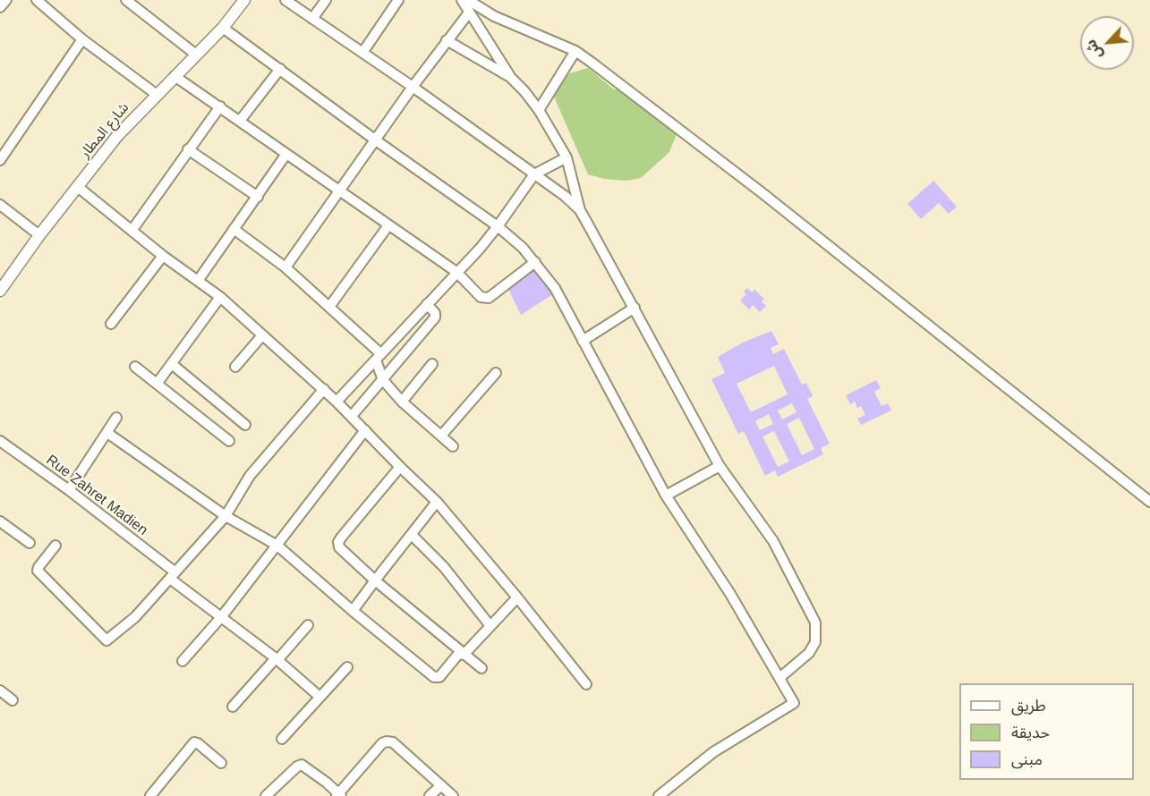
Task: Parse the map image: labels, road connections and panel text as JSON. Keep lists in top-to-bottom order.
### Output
{
  "streets": {
    "street": ["شارع المطار", "Rue Zahret Madien"]
  },
  "legend": ["طريق", "حديقة", "مبنى"],
  "north": "bottom left"
}
